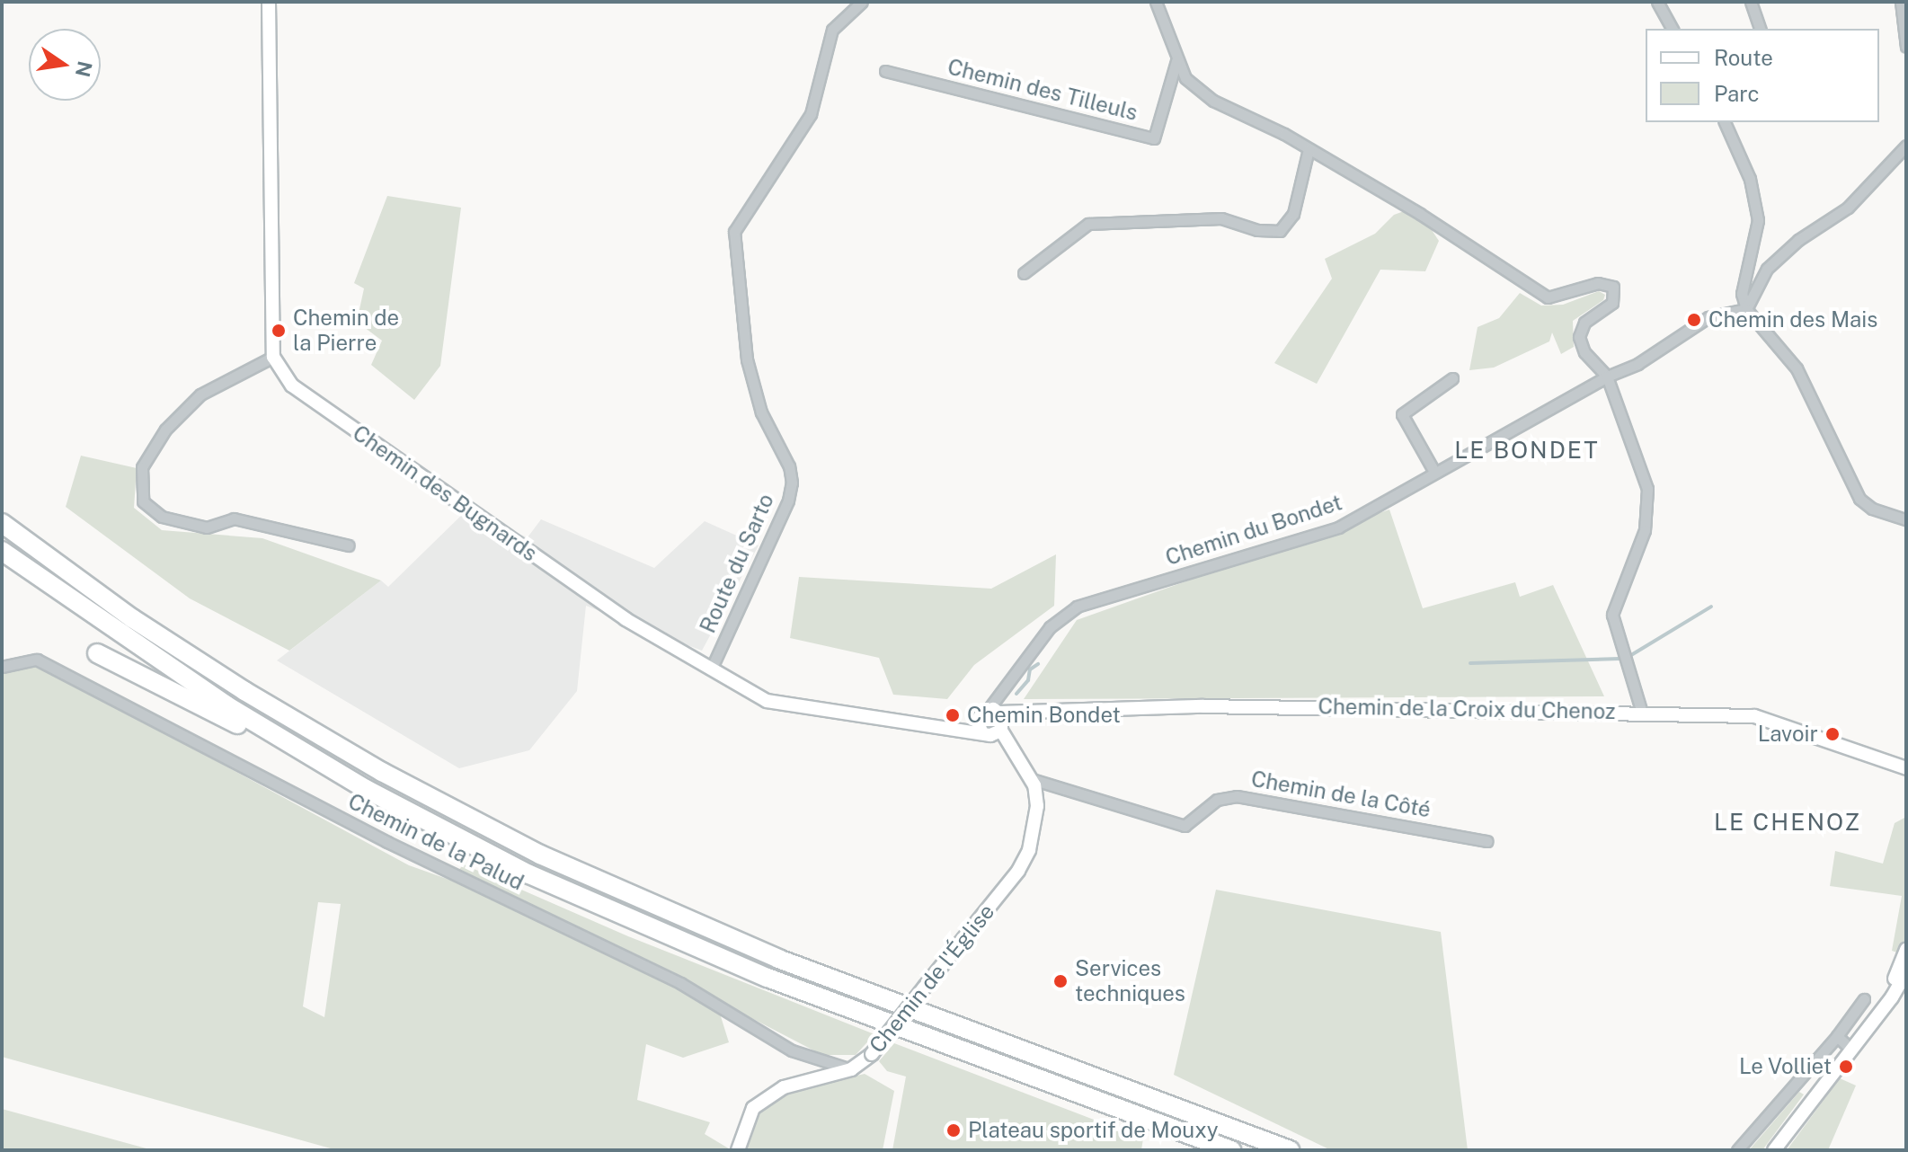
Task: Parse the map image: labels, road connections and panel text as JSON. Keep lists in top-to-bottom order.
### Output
{
  "streets": {
    "street": [
      "Chemin des Tilleuls",
      "Chemin des Bugnards",
      "Chemin du Bondet",
      "Route du Sarto",
      "Chemin de la Croix du Chenoz",
      "Chemin de la Côté",
      "Chemin de la Palud",
      "Chemin de l'Église"
    ]
  },
  "crossings": [
    ["Chemin des Bugnards", "Chemin du Bondet"],
    ["Chemin des Bugnards", "Route du Sarto"],
    ["Chemin des Bugnards", "Chemin de la Croix du Chenoz"],
    ["Chemin du Bondet", "Chemin de la Croix du Chenoz"],
    ["Chemin de la Côté", "Chemin de l'Église"],
    ["Chemin de la Palud", "Chemin de l'Église"]
  ],
  "districts": ["LE BONDET", "LE CHENOZ"],
  "places": [
    "Chemin des Mais",
    "Chemin de la Pierre",
    "Chemin Bondet",
    "Lavoir",
    "Services techniques",
    "Le Volliet",
    "Plateau sportif de Mouxy"
  ],
  "legend": ["Route", "Parc"],
  "north": "right"
}
